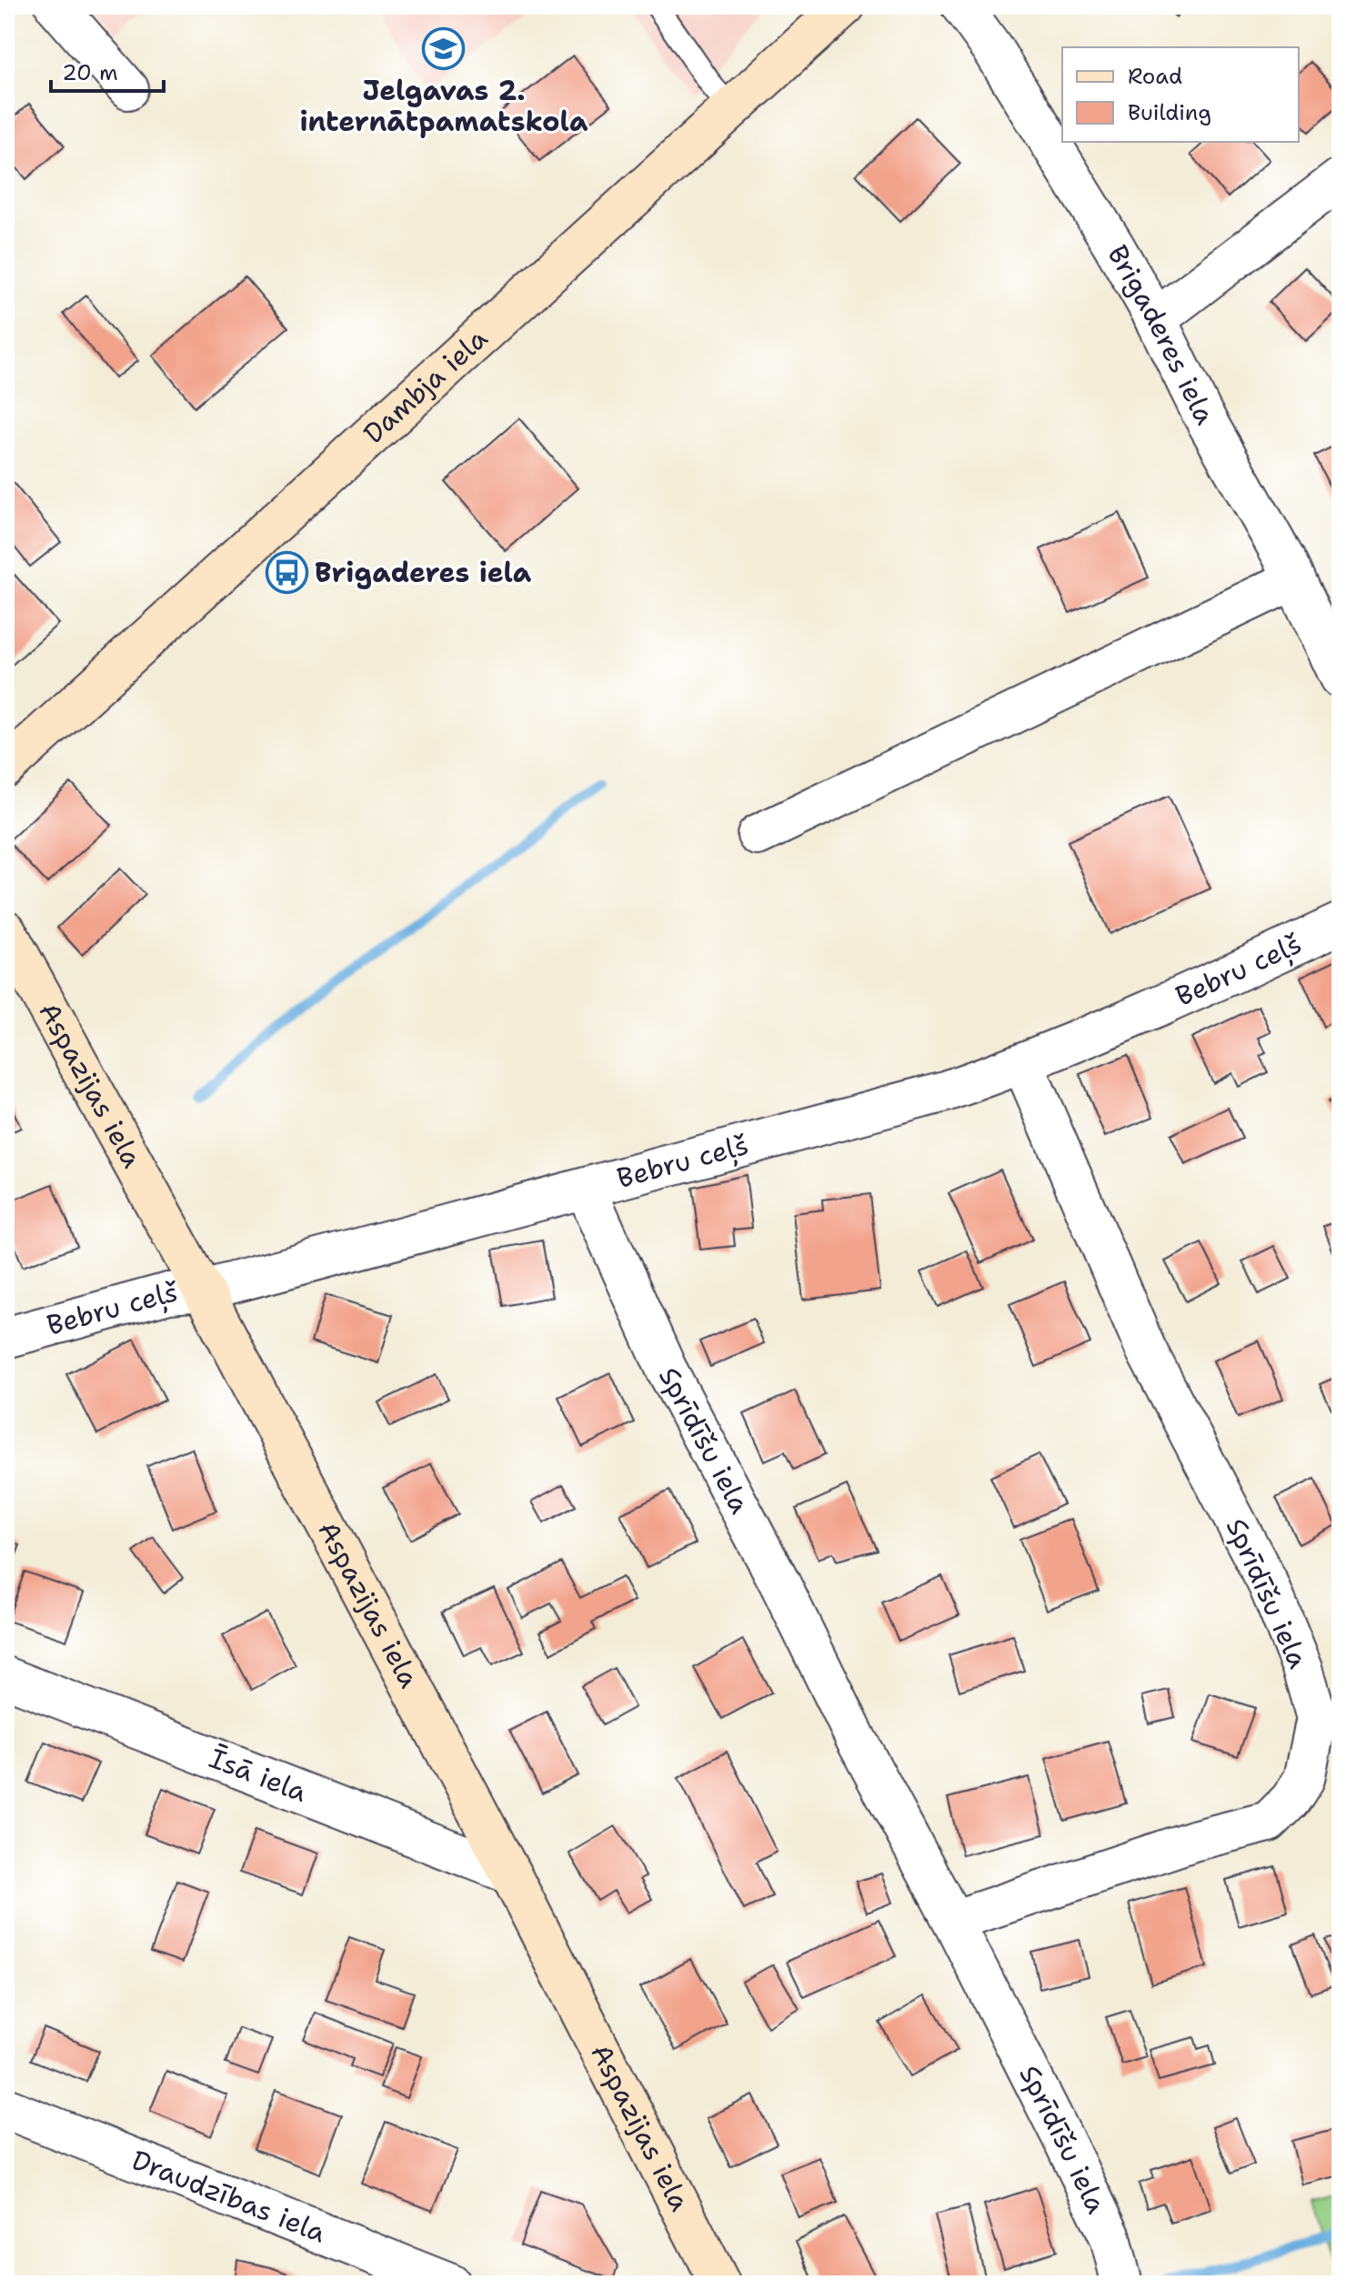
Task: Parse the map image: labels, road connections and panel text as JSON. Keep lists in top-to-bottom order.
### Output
{
  "streets": {
    "street": [
      "Brigaderes iela",
      "Dambja iela",
      "Bebru ceļš",
      "Aspazijas iela",
      "Sprīdīšu iela",
      "Īsā iela",
      "Draudzības iela"
    ]
  },
  "crossings": [
    ["Bebru ceļš", "Aspazijas iela"],
    ["Bebru ceļš", "Sprīdīšu iela"],
    ["Aspazijas iela", "Īsā iela"]
  ],
  "places": {
    "school or university": ["Jelgavas 2. internātpamatskola"],
    "bus stop": ["Brigaderes iela"]
  },
  "legend": ["Road", "Building"],
  "scale_bar": "20 m"
}
